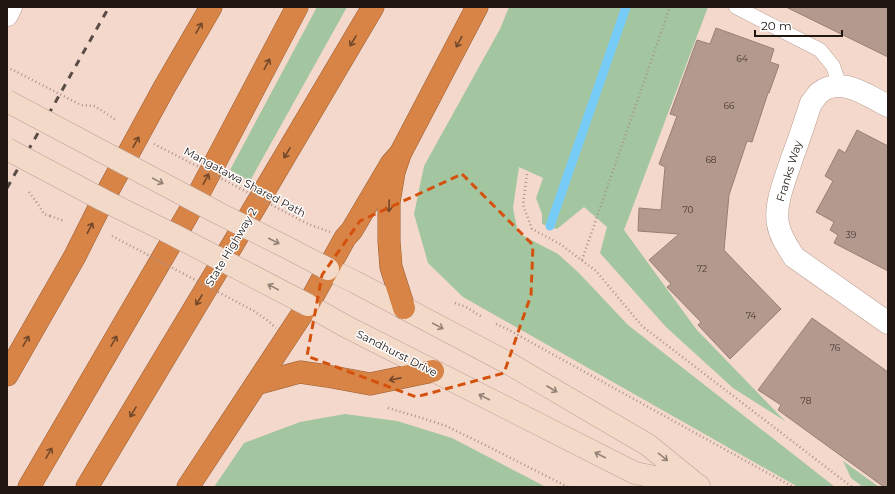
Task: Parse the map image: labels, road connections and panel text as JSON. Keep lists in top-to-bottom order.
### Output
{
  "streets": {
    "highway": ["State Highway 2"],
    "main road": ["Sandhurst Drive"],
    "street": ["Franks Way"],
    "path": ["Mangatawa Shared Path"]
  },
  "house_numbers": [
    "64",
    "66",
    "68",
    "70",
    "39",
    "72",
    "74",
    "76",
    "78"
  ],
  "scale_bar": "20 m"
}
